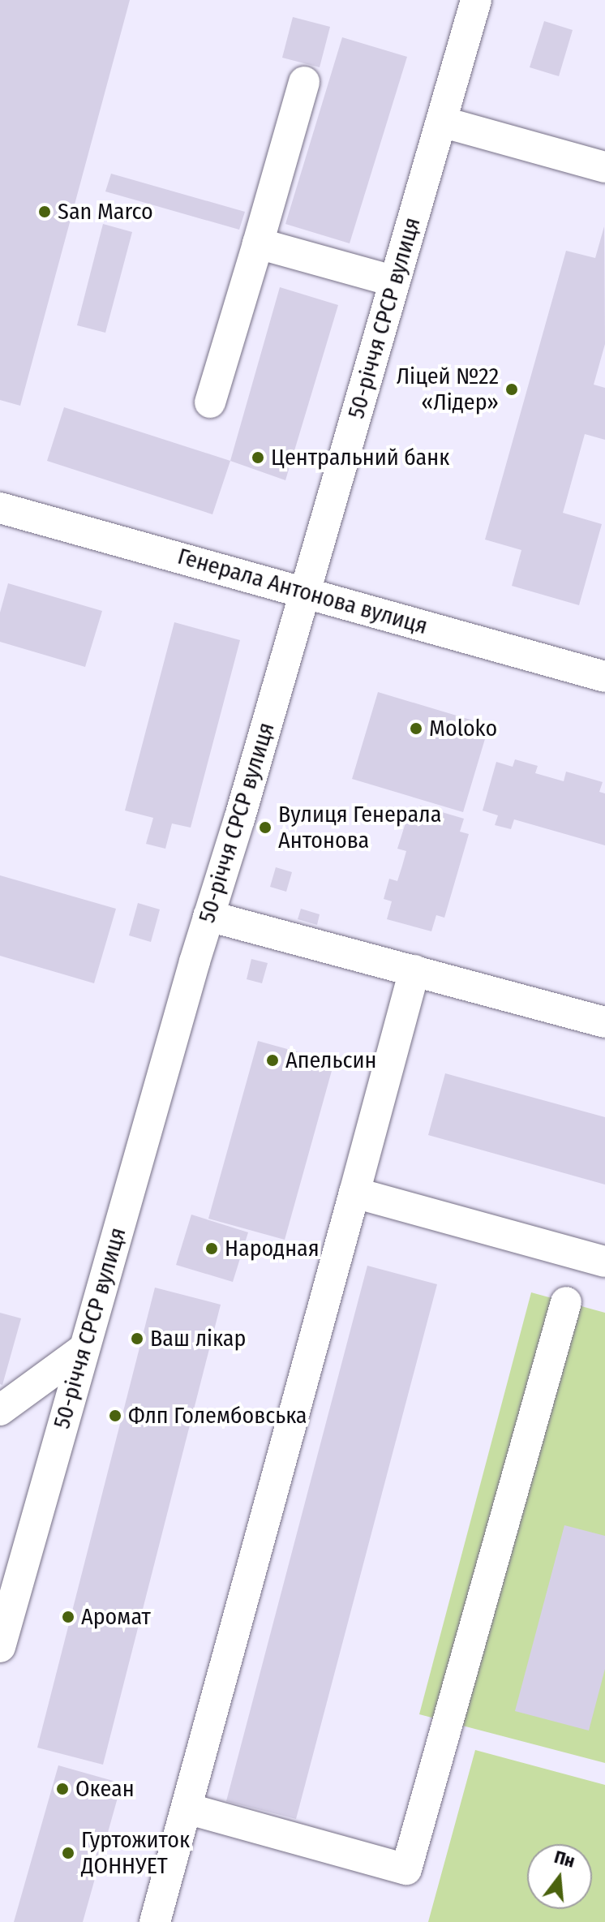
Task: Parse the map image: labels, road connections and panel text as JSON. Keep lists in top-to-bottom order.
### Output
{
  "streets": {
    "street": ["50-річчя СРСР вулиця", "Генерала Антонова вулиця"]
  },
  "crossings": [
    ["50-річчя СРСР вулиця", "Генерала Антонова вулиця"]
  ],
  "places": [
    "San Marco",
    "Ліцей №22 «Лідер»",
    "Центральний банк",
    "Moloko",
    "Вулиця Генерала Антонова",
    "Апельсин",
    "Народная",
    "Ваш лікар",
    "Флп Голембовська",
    "Аромат",
    "Океан",
    "Гуртожиток ДОННУЕТ"
  ],
  "north": "top"
}
